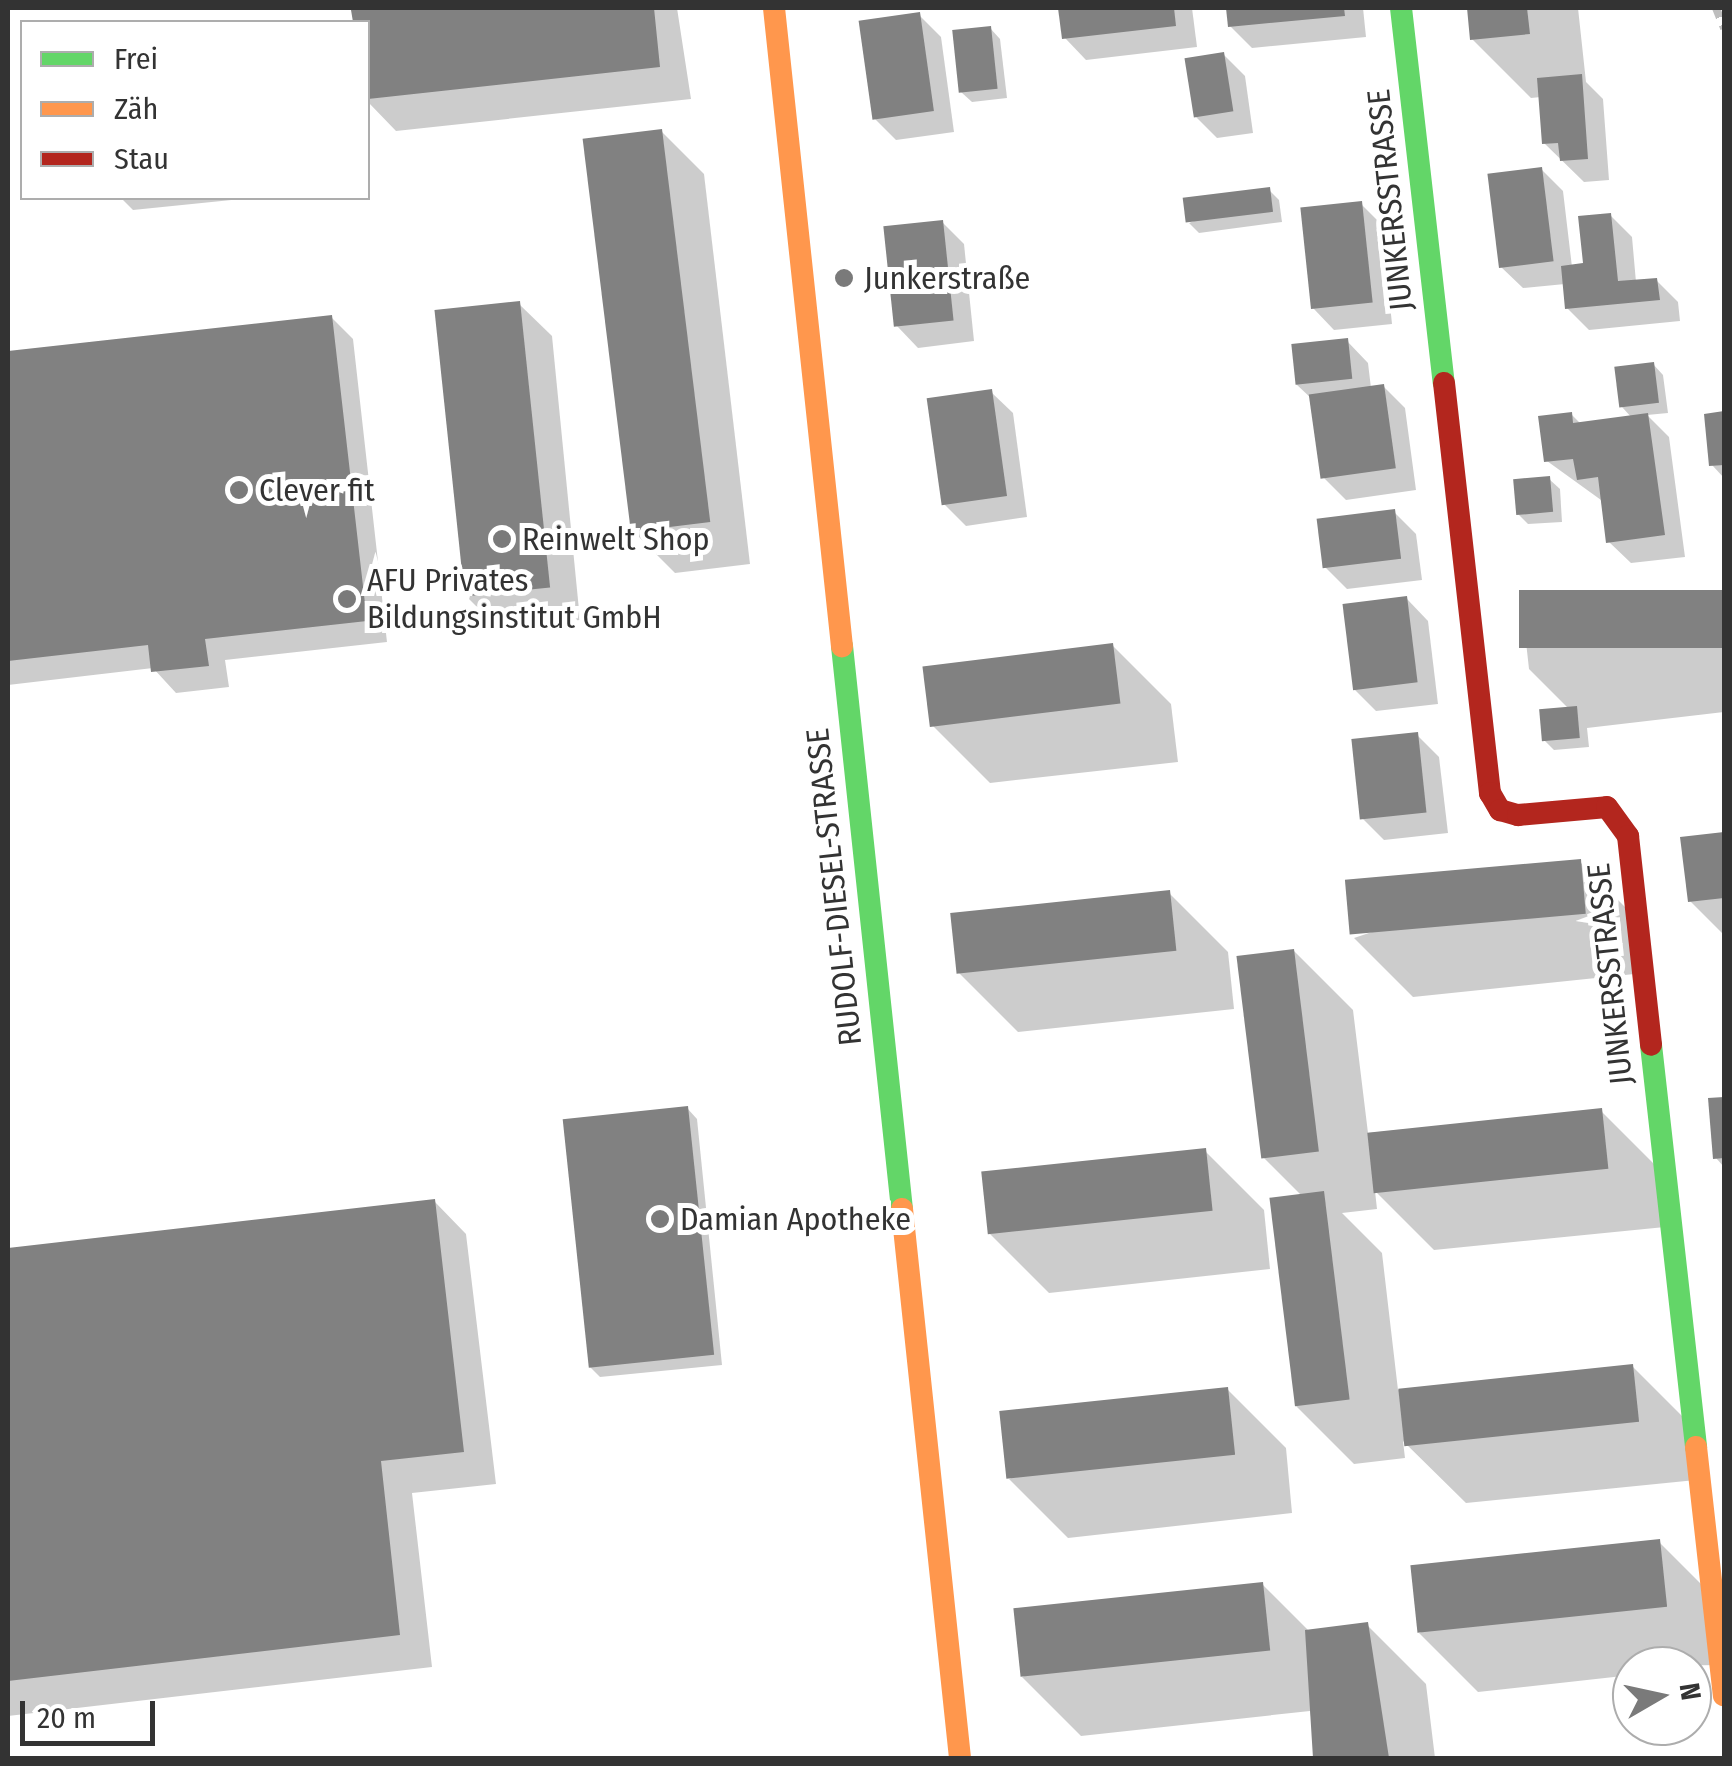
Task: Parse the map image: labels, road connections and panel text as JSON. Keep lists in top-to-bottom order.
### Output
{
  "streets": {
    "street": ["JUNKERSSTRASSE", "RUDOLF-DIESEL-STRASSE"]
  },
  "places": [
    "Junkerstraße",
    "Clever fit",
    "Reinwelt Shop",
    "AFU Privates Bildungsinstitut GmbH",
    "Damian Apotheke"
  ],
  "legend": ["Frei", "Zäh", "Stau"],
  "scale_bar": "20 m",
  "north": "right"
}
